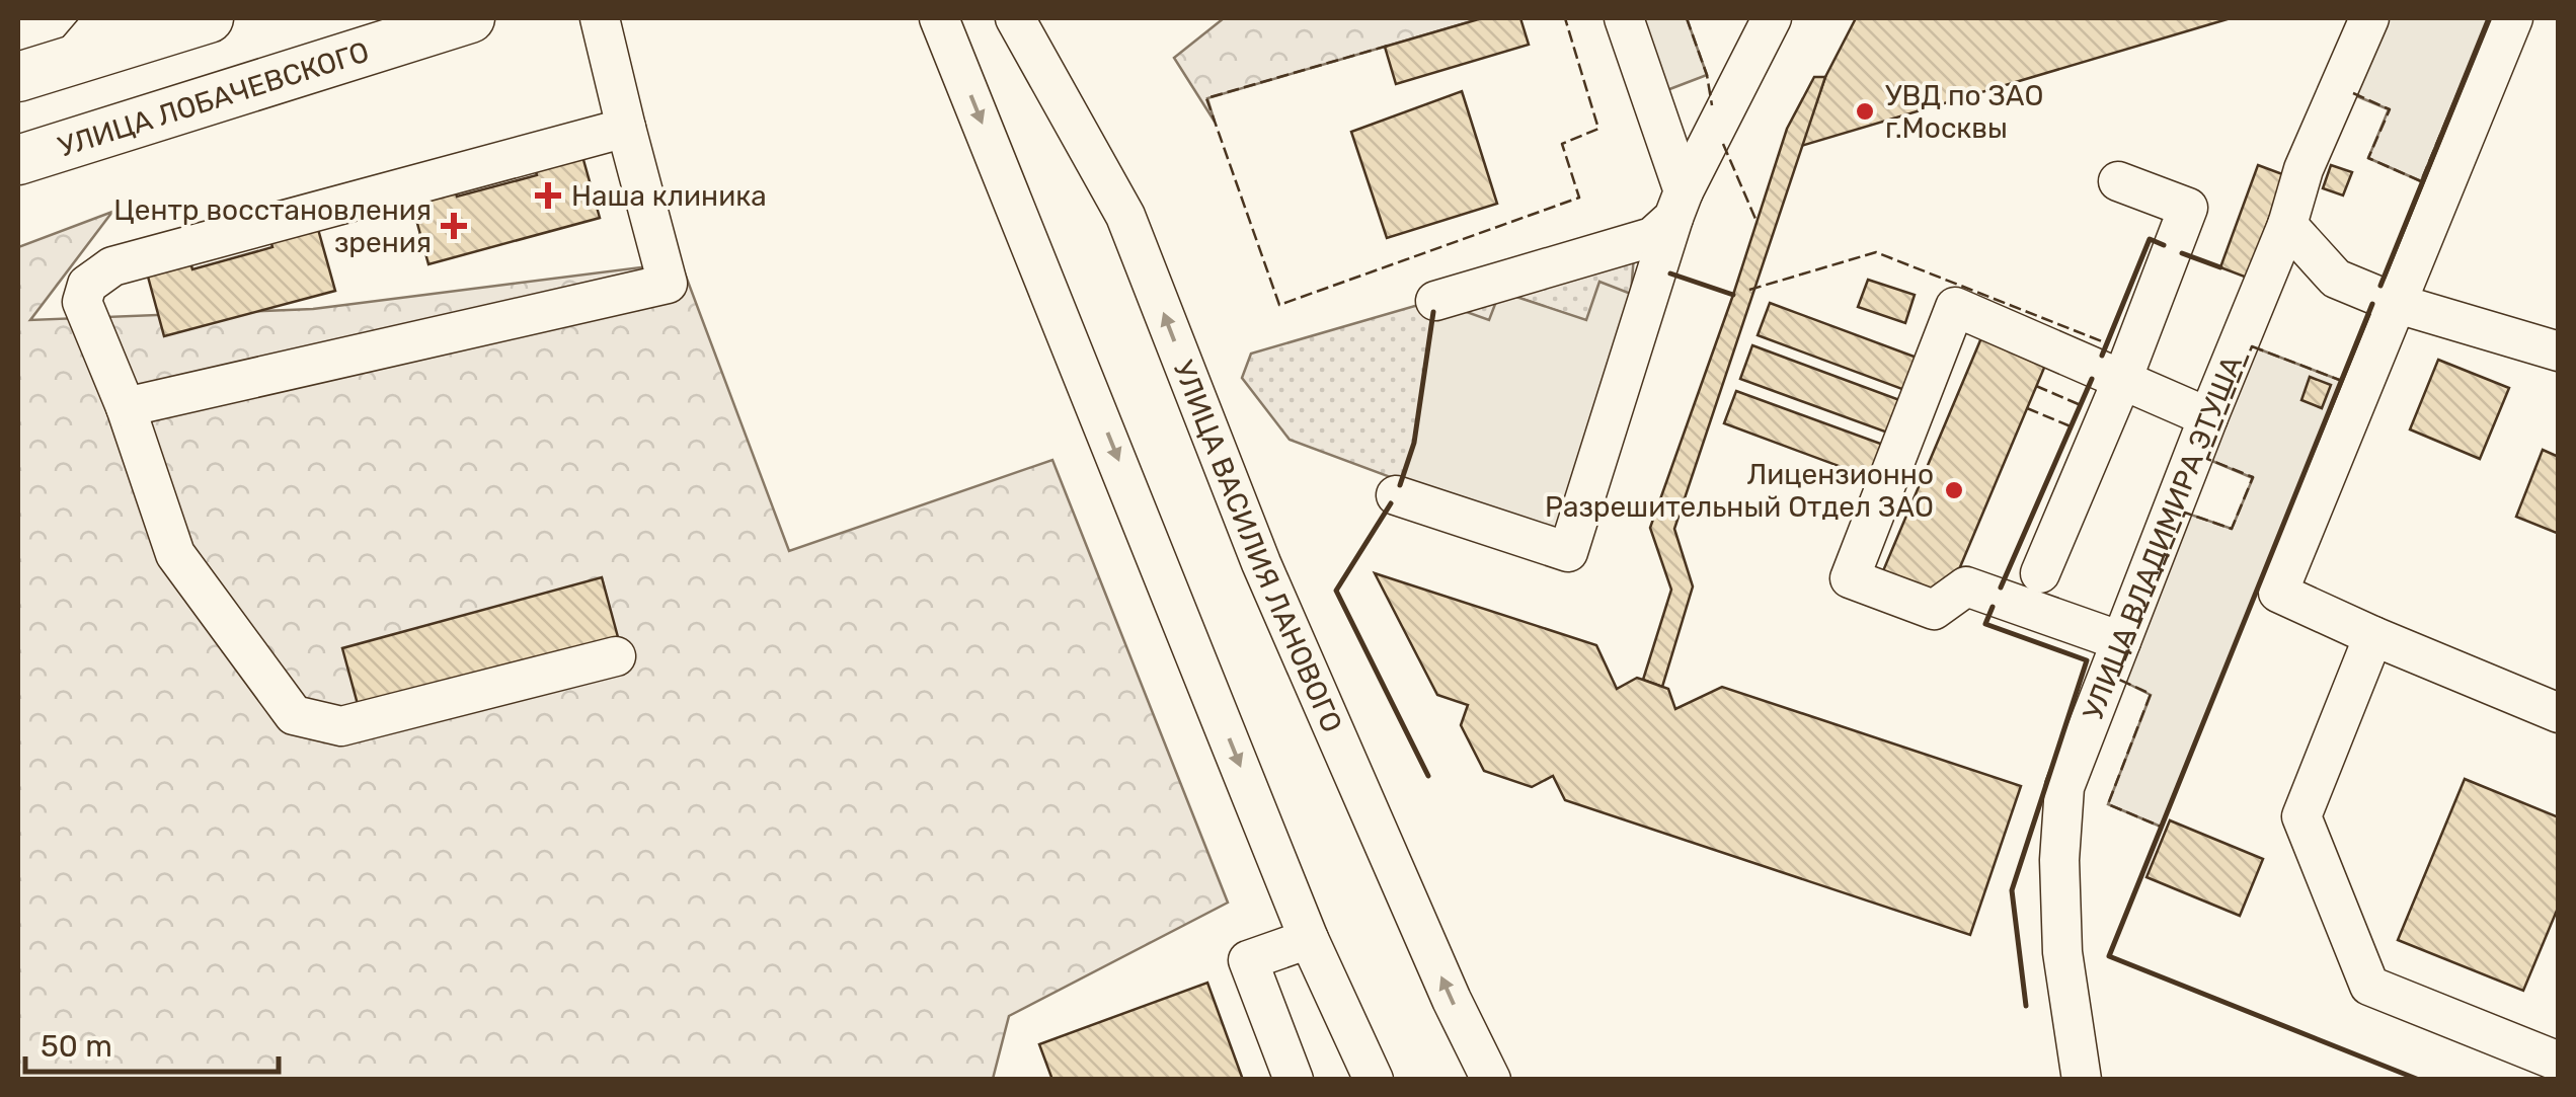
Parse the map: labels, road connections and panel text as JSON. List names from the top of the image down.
{
  "streets": {
    "main road": ["УЛИЦА ЛОБАЧЕВСКОГО"],
    "street": ["УЛИЦА ВЛАДИМИРА ЭТУША", "УЛИЦА ВАСИЛИЯ ЛАНОВОГО"]
  },
  "places": {
    "other": ["УВД по ЗАО г.Москвы", "Лицензионно Разрешительный Отдел ЗАО"],
    "health": ["Наша клиника", "Центр восстановления зрения"]
  },
  "scale_bar": "50 m"
}
